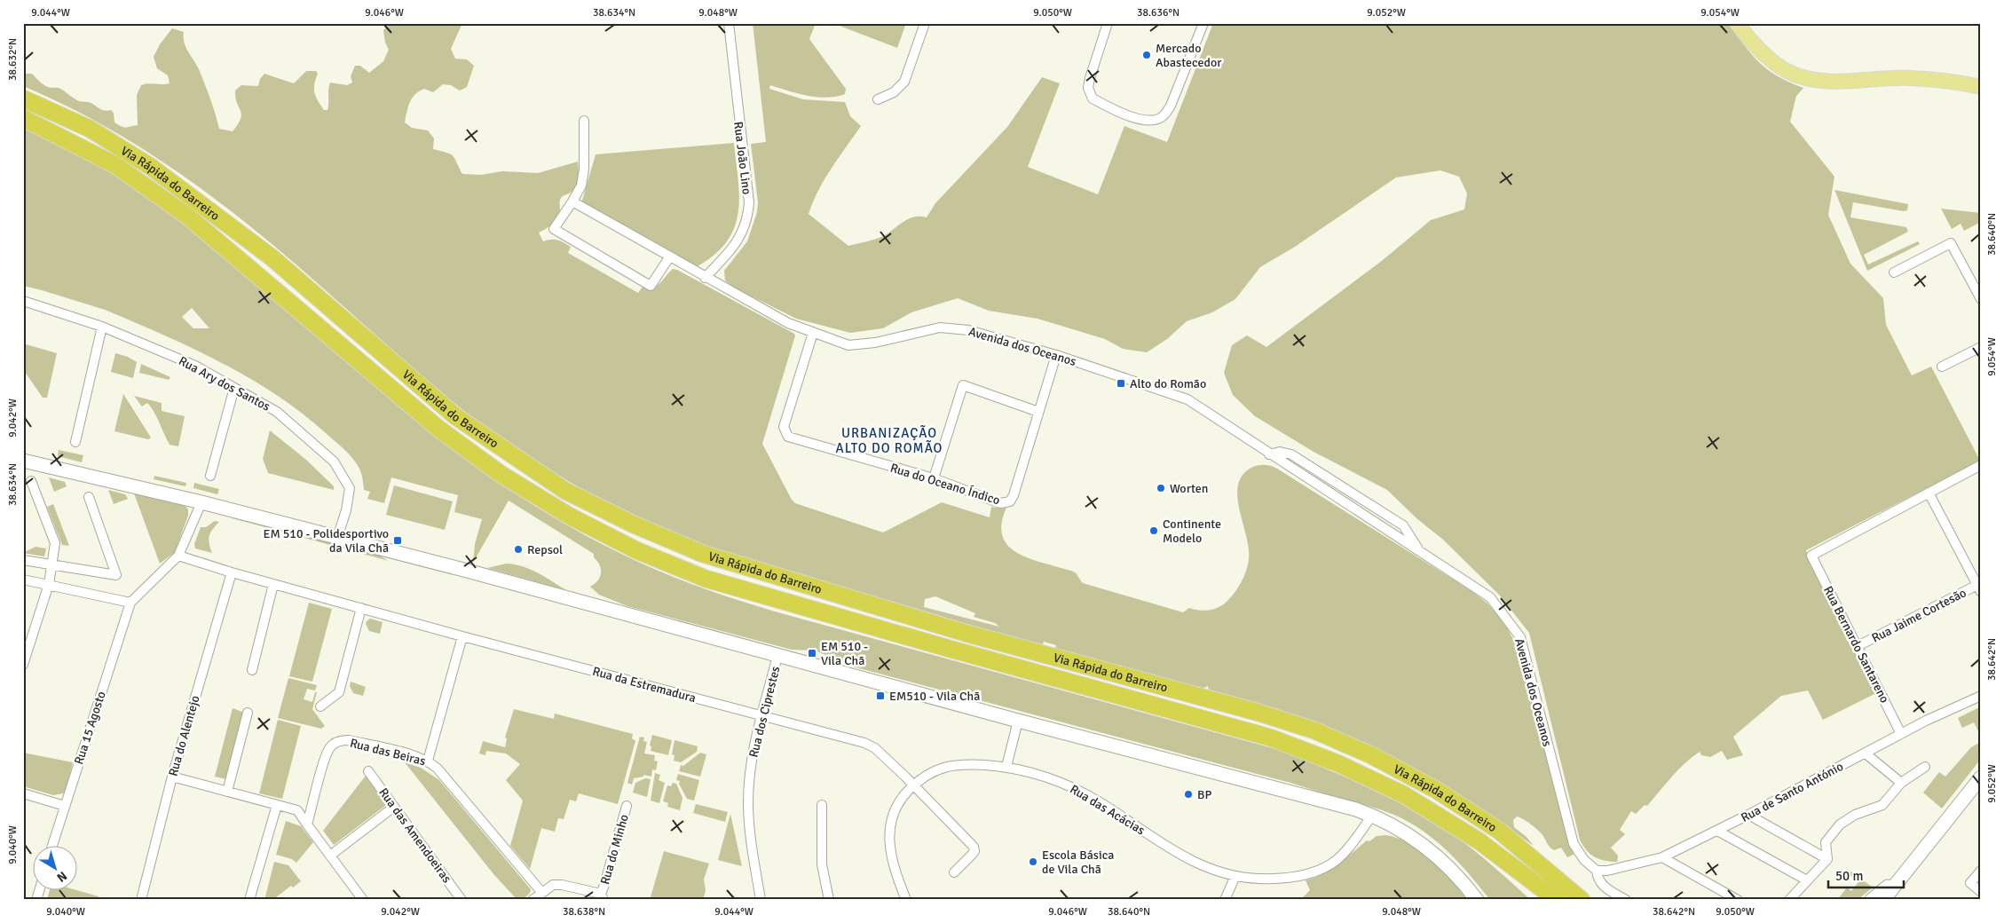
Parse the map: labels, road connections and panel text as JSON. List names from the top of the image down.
{
  "streets": {
    "highway": ["Via Rápida do Barreiro"],
    "street": [
      "Rua João Lino",
      "Avenida dos Oceanos",
      "Rua Ary dos Santos",
      "Rua do Oceano Índico",
      "Rua Jaime Cortesão",
      "Rua Bernardo Santareno",
      "Rua da Estremadura",
      "Rua dos Ciprestes",
      "Rua 15 Agosto",
      "Rua do Alentejo",
      "Rua das Beiras",
      "Rua de Santo António",
      "Rua das Acácias",
      "Rua das Amendoeiras",
      "Rua do Minho"
    ]
  },
  "crossings": [
    ["Rua João Lino", "Avenida dos Oceanos"],
    ["Avenida dos Oceanos", "Rua do Oceano Índico"],
    ["Avenida dos Oceanos", "Rua de Santo António"],
    ["Rua Jaime Cortesão", "Rua Bernardo Santareno"],
    ["Rua Bernardo Santareno", "Rua de Santo António"],
    ["Rua da Estremadura", "Rua dos Ciprestes"],
    ["Rua da Estremadura", "Rua do Alentejo"],
    ["Rua da Estremadura", "Rua das Acácias"]
  ],
  "districts": ["URBANIZAÇÃO ALTO DO ROMÃO"],
  "places": {
    "other": [
      "Mercado Abastecedor",
      "Worten",
      "Continente Modelo",
      "Repsol",
      "BP",
      "Escola Básica de Vila Chã"
    ],
    "transit": [
      "Alto do Romão",
      "EM 510 - Polidesportivo da Vila Chã",
      "EM 510 - Vila Chã",
      "EM510 - Vila Chã"
    ]
  },
  "scale_bar": "50 m",
  "north": "bottom right",
  "coordinates": [
    "9.044°W",
    "9.046°W",
    "38.634°N",
    "9.048°W",
    "9.050°W",
    "38.636°N",
    "9.052°W",
    "9.054°W",
    "38.632°N",
    "38.640°N",
    "9.042°W",
    "38.642°N",
    "9.040°W",
    "38.638°N"
  ]
}
